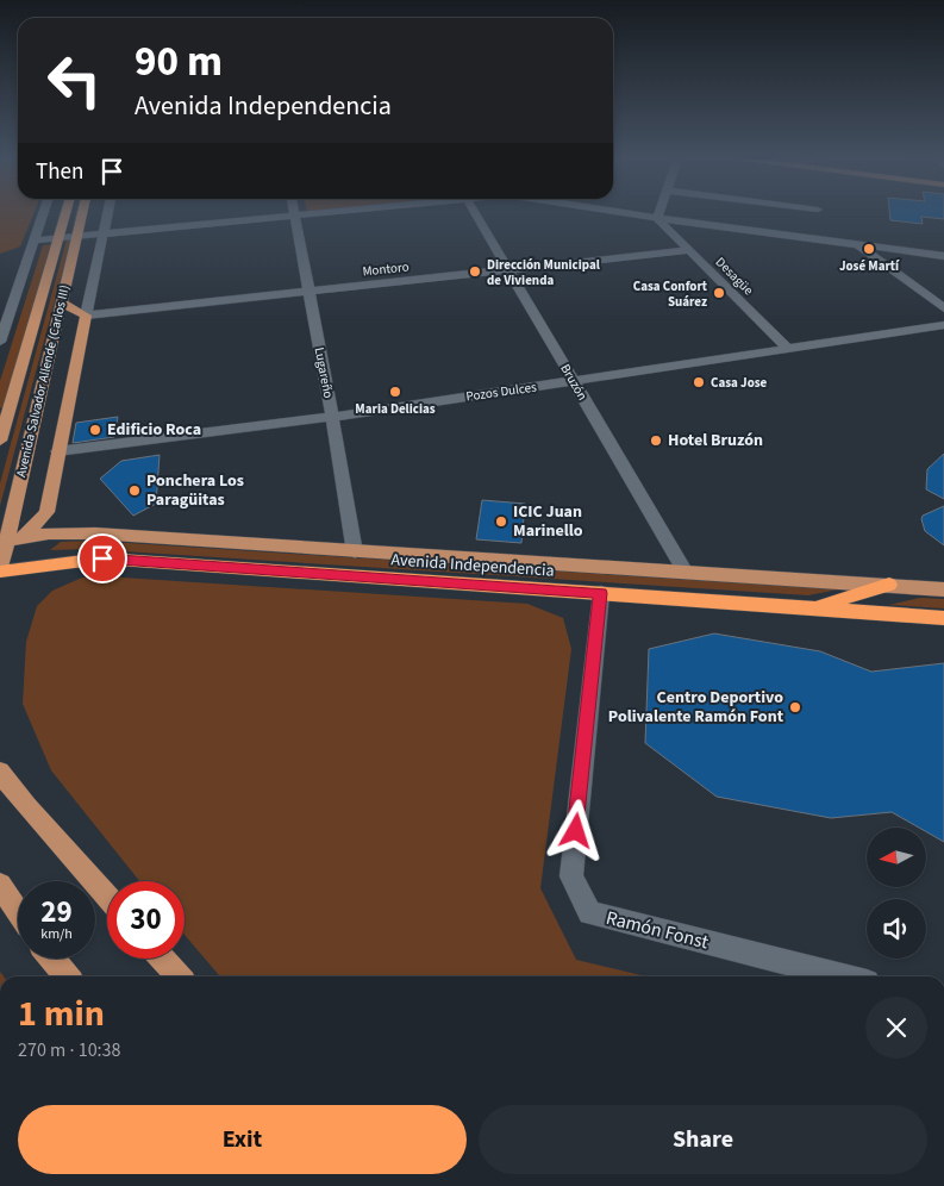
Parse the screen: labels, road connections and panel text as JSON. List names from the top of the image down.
{
  "streets": {
    "highway": ["Avenida Independencia"],
    "main road": ["Avenida Salvador Allende (Carlos III)"],
    "street": [
      "Montoro",
      "Desagüe",
      "Lugareño",
      "Bruzón",
      "Pozos Dulces",
      "Ramón Fonst"
    ]
  },
  "crossings": [
    ["Montoro", "Desagüe"],
    ["Montoro", "Lugareño"],
    ["Montoro", "Avenida Salvador Allende (Carlos III)"],
    ["Montoro", "Bruzón"],
    ["Desagüe", "Pozos Dulces"],
    ["Lugareño", "Pozos Dulces"],
    ["Lugareño", "Avenida Independencia"],
    ["Avenida Salvador Allende (Carlos III)", "Avenida Independencia"],
    ["Bruzón", "Pozos Dulces"],
    ["Bruzón", "Avenida Independencia"],
    ["Avenida Independencia", "Ramón Fonst"]
  ],
  "places": [
    "José Martí",
    "Dirección Municipal de Vivienda",
    "Casa Confort Suárez",
    "Casa Jose",
    "Maria Delicias",
    "Edificio Roca",
    "Hotel Bruzón",
    "Ponchera Los Paragüitas",
    "ICIC Juan Marinello",
    "Centro Deportivo Polivalente Ramón Font"
  ],
  "north": "left",
  "page": {
    "turn": ["90 m", "Avenida Independencia"],
    "then": "Then",
    "speed": "29 km/h",
    "limit": "30",
    "heading": ["1 min", "270 m · 10:38"],
    "buttons": ["Exit", "Share"]
  }
}
